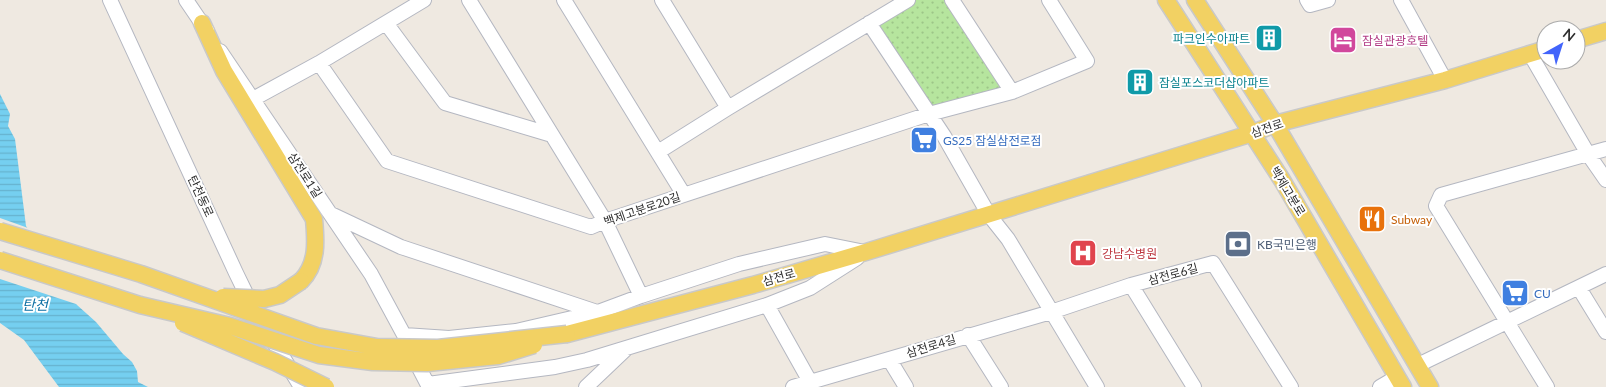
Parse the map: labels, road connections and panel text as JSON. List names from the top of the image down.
{
  "streets": {
    "main road": ["삼전로", "백제고분로"],
    "street": [
      "삼전로1길",
      "탄천동로",
      "백제고분로20길",
      "삼전로6길",
      "삼전로4길"
    ]
  },
  "crossings": [
    ["삼전로", "백제고분로"],
    ["삼전로6길", "삼전로4길"]
  ],
  "water": ["탄천"],
  "places": {
    "building": ["파크인수아파트", "잠실포스코더샵아파트"],
    "hotel": ["잠실관광호텔"],
    "supermarket": ["GS25 잠실삼전로점", "CU"],
    "restaurant": ["Subway"],
    "bank": ["KB국민은행"],
    "hospital": ["강남수병원"]
  },
  "north": "top right"
}
